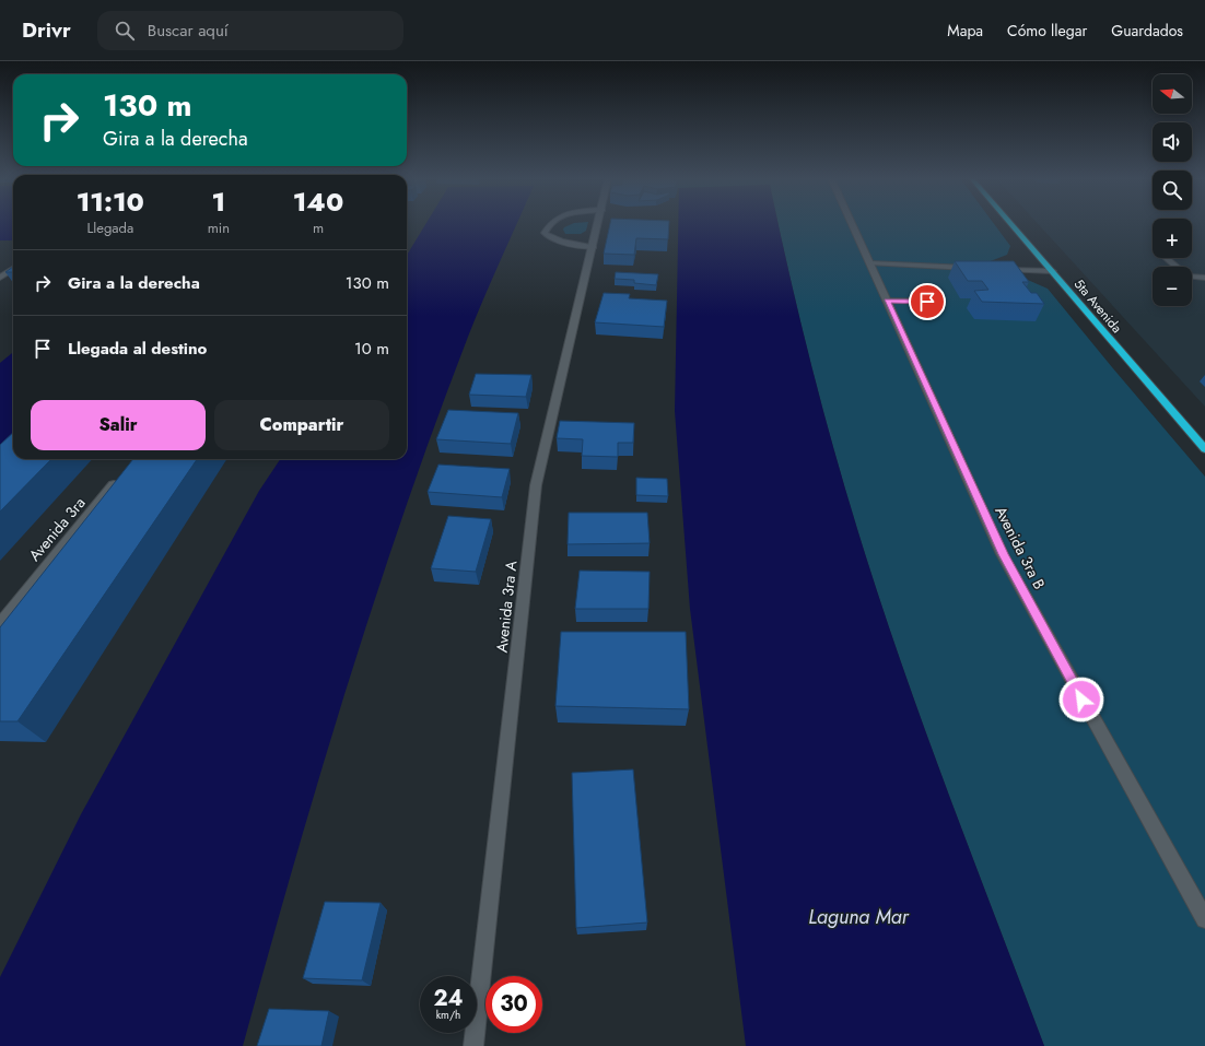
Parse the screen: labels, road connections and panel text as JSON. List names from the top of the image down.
{
  "streets": {
    "highway": ["5ta Avenida"],
    "street": ["Avenida 3ra", "Avenida 3ra B", "Avenida 3ra A"]
  },
  "water": ["Laguna Mar"],
  "north": "left",
  "page": {
    "header": "Drivr",
    "search": "Buscar aquí",
    "nav": ["Mapa", "Cómo llegar", "Guardados"],
    "map_buttons": ["+", "−"],
    "turn": ["130 m", "Gira a la derecha"],
    "eta": [
      "11:10",
      "Llegada",
      "1",
      "min",
      "140",
      "m"
    ],
    "list": [
      {
        "name": "Gira a la derecha",
        "value": "130 m"
      },
      {
        "name": "Llegada al destino",
        "value": "10 m"
      }
    ],
    "buttons": ["Salir", "Compartir"],
    "speed": "24 km/h",
    "limit": "30"
  }
}
